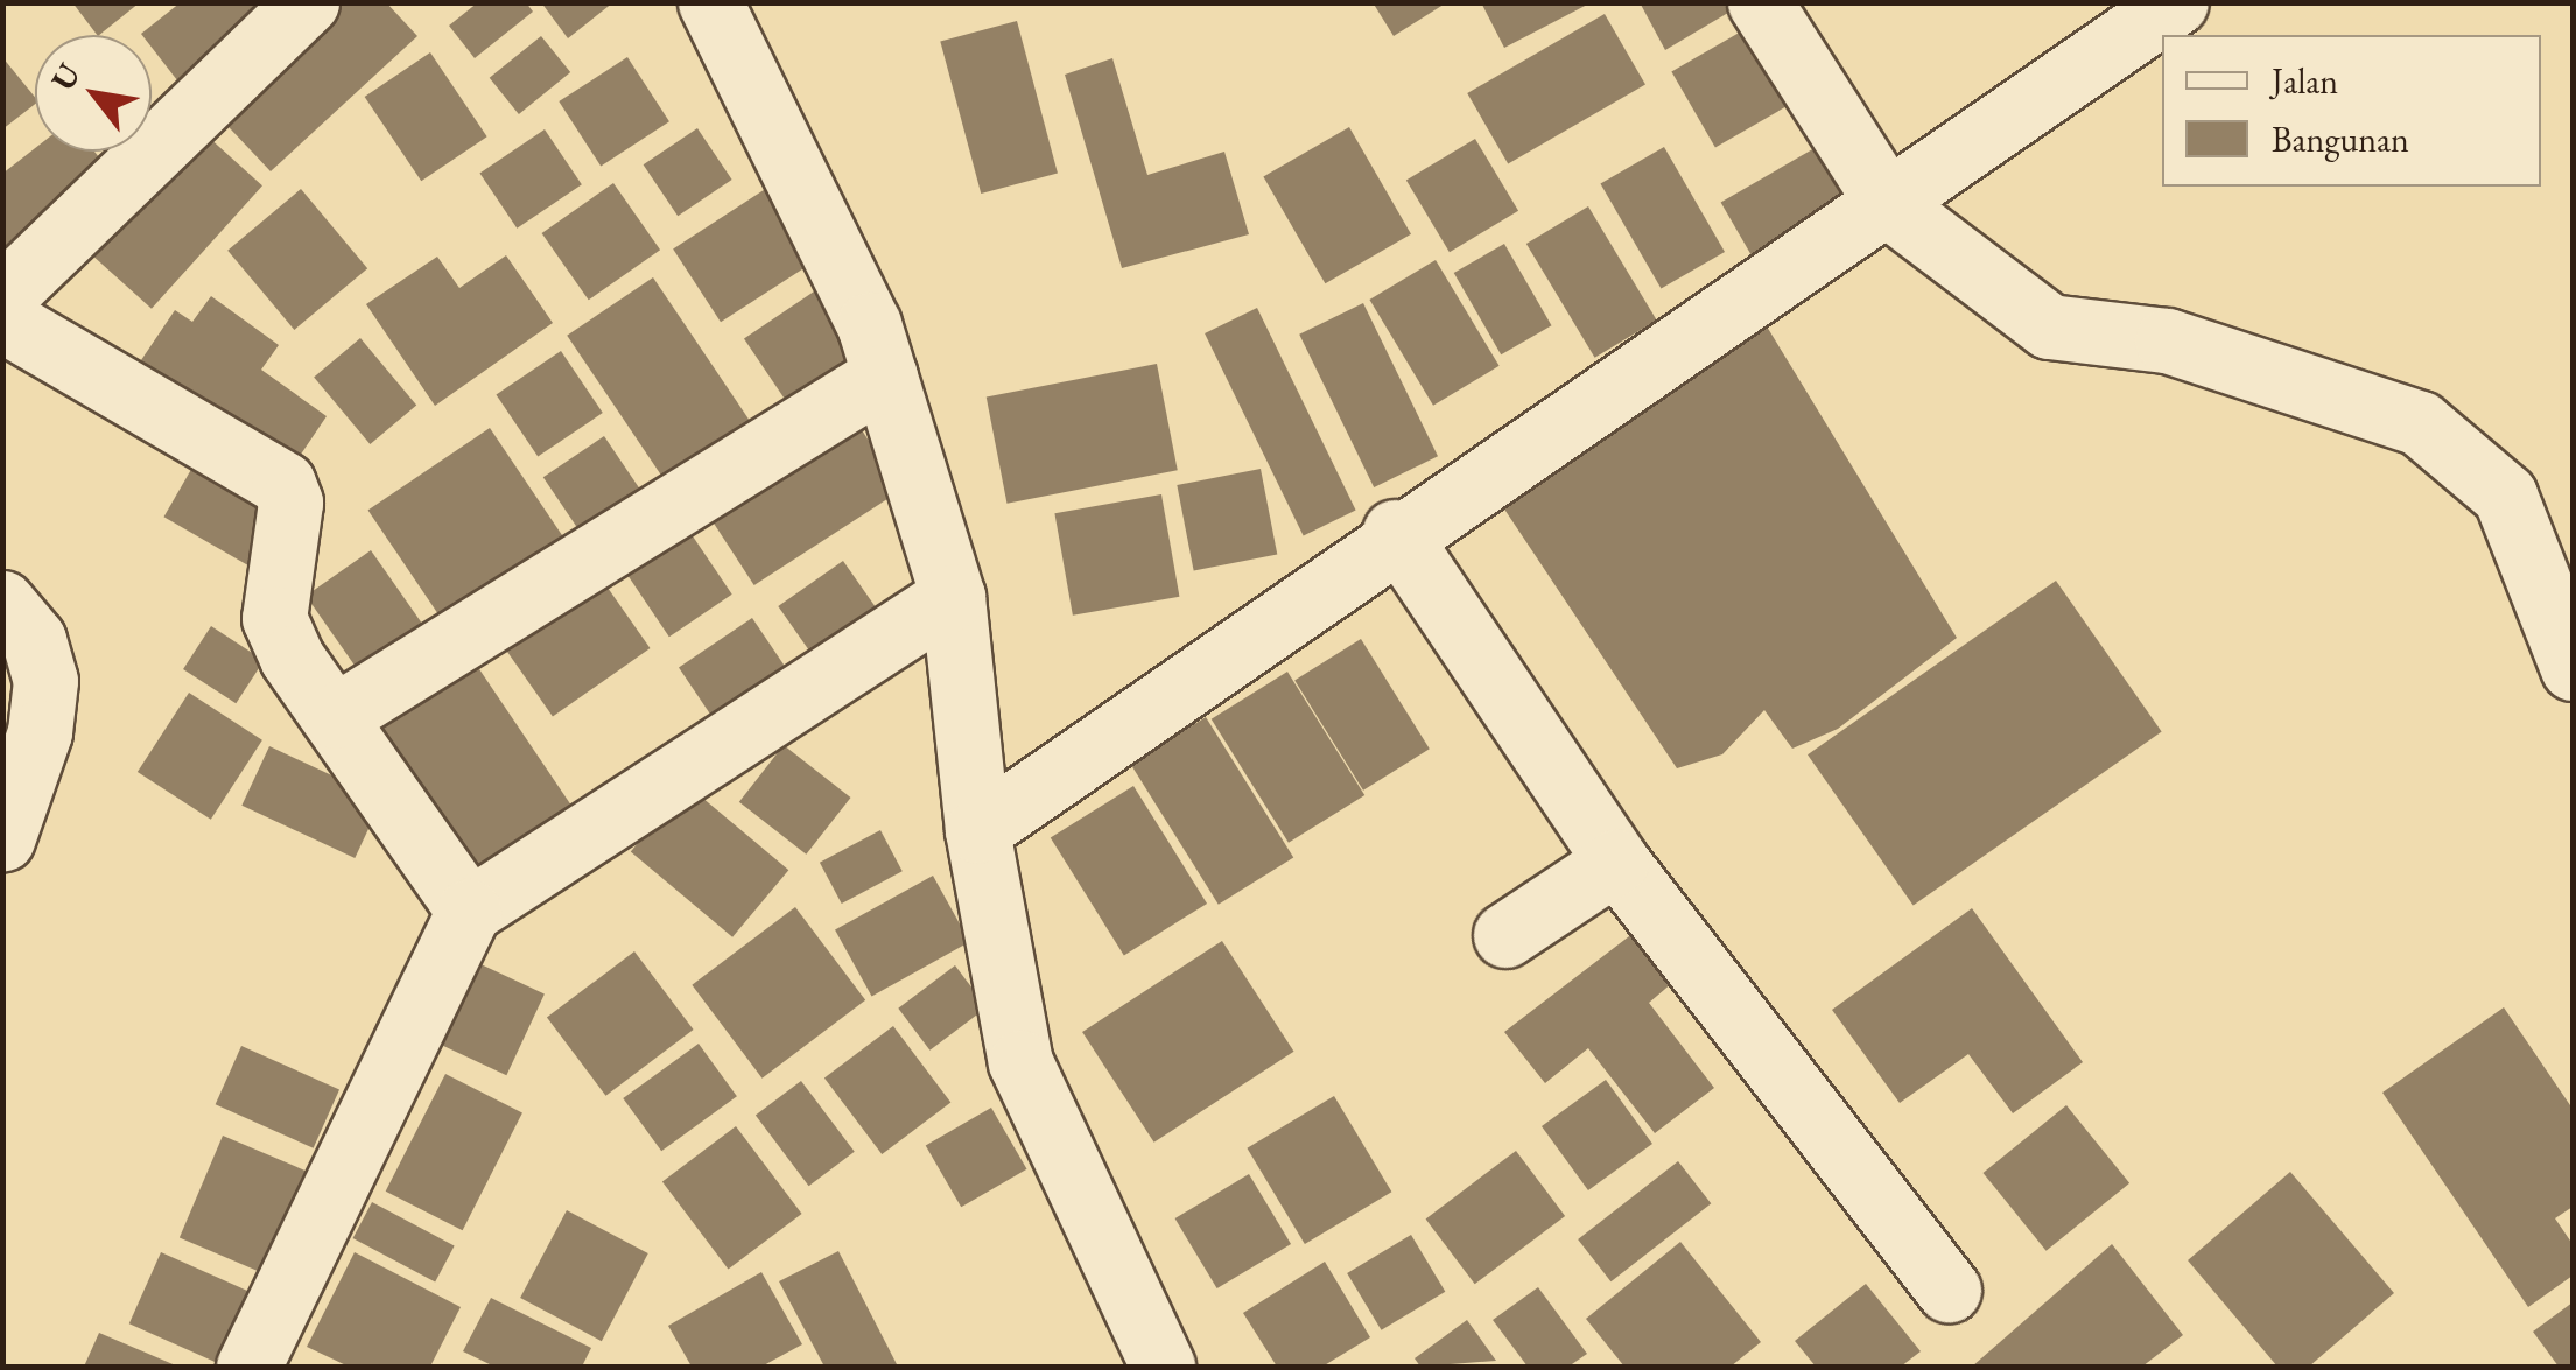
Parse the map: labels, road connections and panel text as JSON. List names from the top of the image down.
{
  "legend": ["Jalan", "Bangunan"],
  "north": "top left"
}
